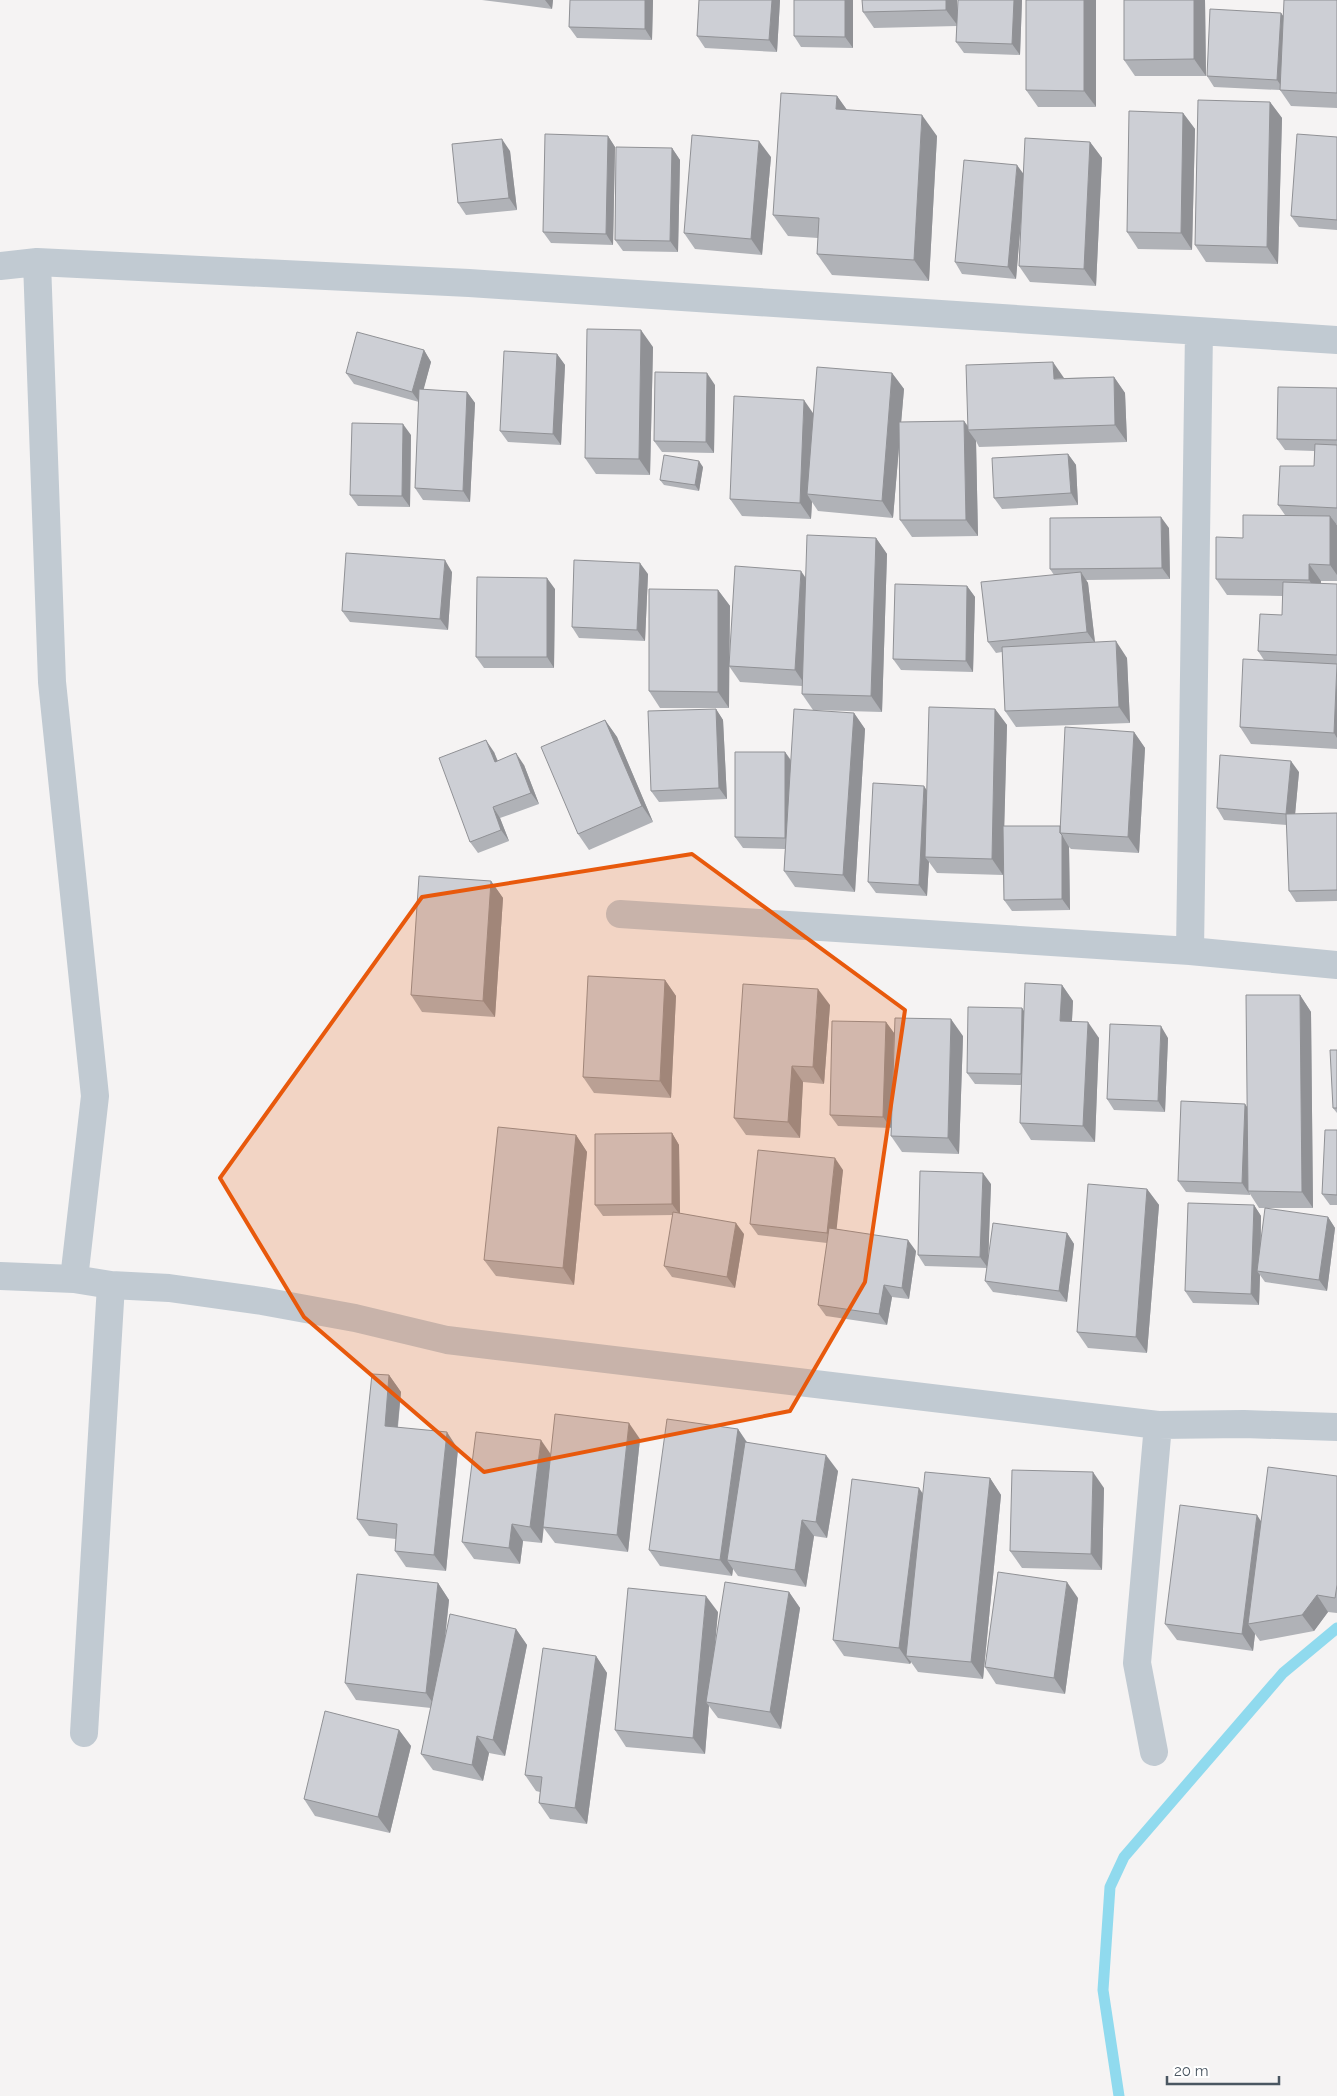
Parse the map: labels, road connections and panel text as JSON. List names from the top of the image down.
{
  "scale_bar": "20 m"
}
